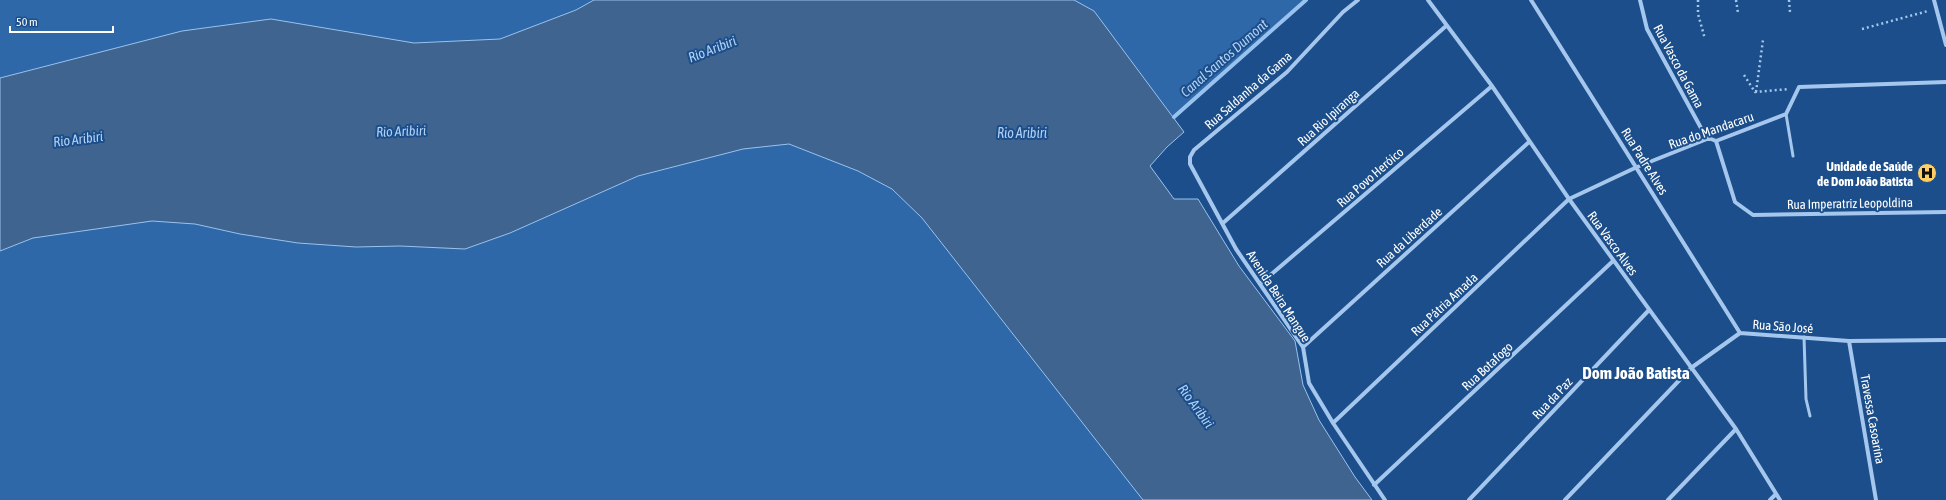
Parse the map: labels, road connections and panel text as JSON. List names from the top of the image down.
{
  "streets": {
    "street": [
      "Rua Vasco da Gama",
      "Rua Saldanha da Gama",
      "Rua Rio Ipiranga",
      "Rua do Mandacaru",
      "Rua Padre Alves",
      "Rua Povo Heróico",
      "Rua Imperatriz Leopoldina",
      "Rua da Liberdade",
      "Rua Vasco Alves",
      "Avenida Beira Mangue",
      "Rua Pátria Amada",
      "Rua São José",
      "Rua Botafogo",
      "Rua da Paz",
      "Travessa Casoarina"
    ]
  },
  "crossings": [
    ["Rua Vasco da Gama", "Rua do Mandacaru"],
    ["Rua Saldanha da Gama", "Avenida Beira Mangue"],
    ["Rua Rio Ipiranga", "Rua Vasco Alves"],
    ["Rua Rio Ipiranga", "Avenida Beira Mangue"],
    ["Rua do Mandacaru", "Rua Padre Alves"],
    ["Rua do Mandacaru", "Rua Imperatriz Leopoldina"],
    ["Rua do Mandacaru", "Rua Vasco Alves"],
    ["Rua do Mandacaru", "Rua Pátria Amada"],
    ["Rua Padre Alves", "Rua São José"],
    ["Rua Povo Heróico", "Rua Vasco Alves"],
    ["Rua Povo Heróico", "Avenida Beira Mangue"],
    ["Rua da Liberdade", "Rua Vasco Alves"],
    ["Rua da Liberdade", "Avenida Beira Mangue"],
    ["Rua Vasco Alves", "Rua Pátria Amada"],
    ["Rua Vasco Alves", "Rua São José"],
    ["Rua Vasco Alves", "Rua Botafogo"],
    ["Rua Vasco Alves", "Rua da Paz"],
    ["Avenida Beira Mangue", "Rua Pátria Amada"],
    ["Avenida Beira Mangue", "Rua Botafogo"],
    ["Rua São José", "Travessa Casoarina"]
  ],
  "districts": ["Dom João Batista"],
  "water": ["Rio Aribiri", "Canal Santos Dumont"],
  "places": {
    "hospital": ["Unidade de Saúde de Dom João Batista"]
  },
  "scale_bar": "50 m"
}
